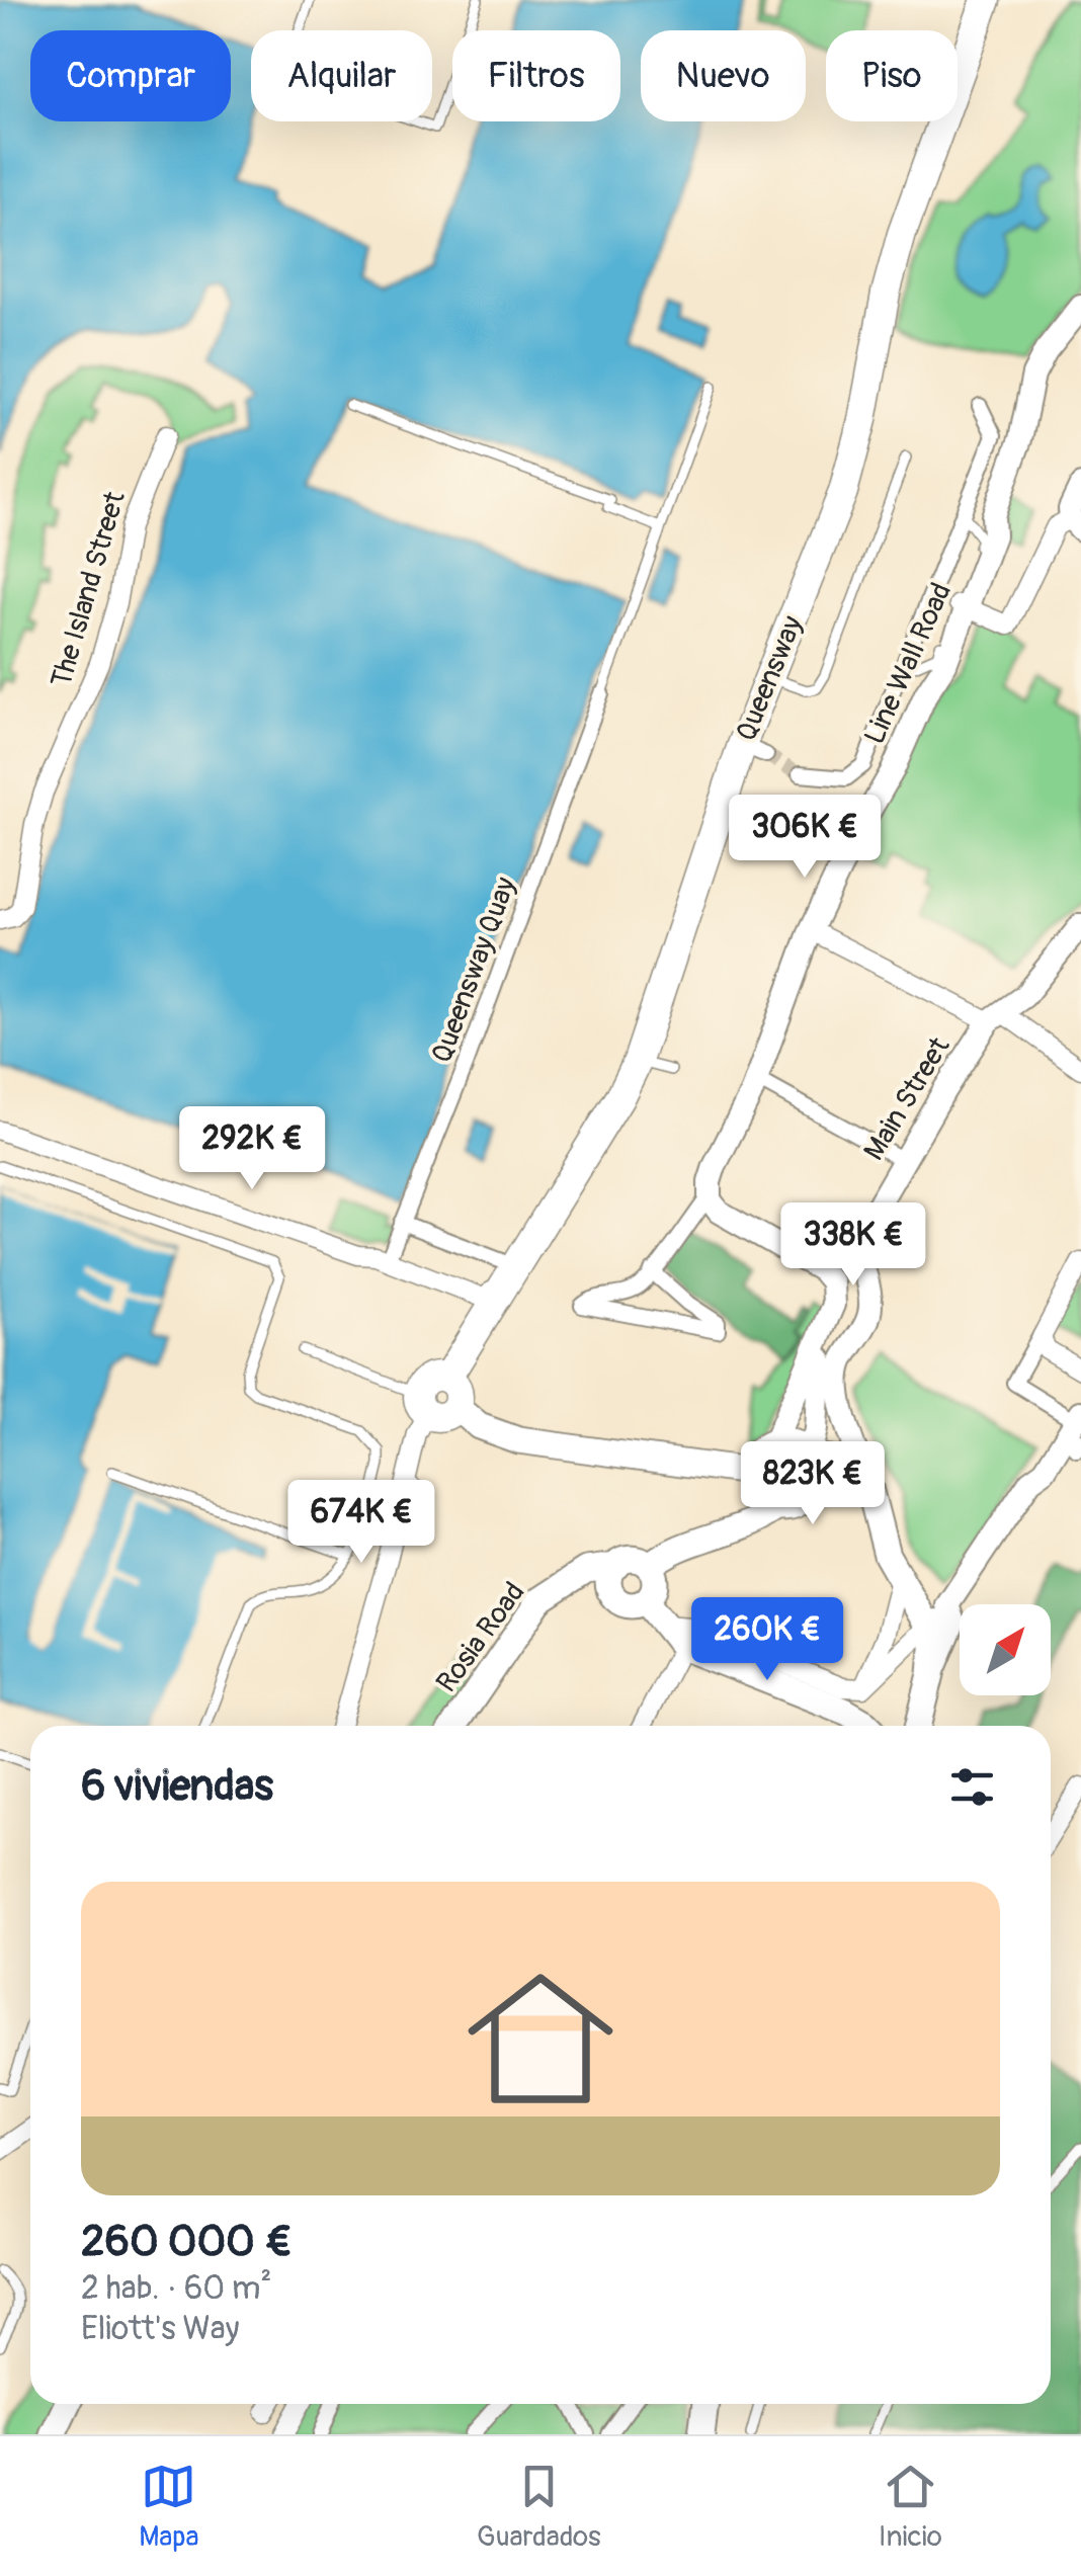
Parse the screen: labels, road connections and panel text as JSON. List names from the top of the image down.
{
  "streets": {
    "main road": ["Queensway", "Rosia Road"],
    "street": [
      "The Island Street",
      "Line Wall Road",
      "Queensway Quay",
      "Main Street"
    ]
  },
  "crossings": [
    ["Main Street", "Rosia Road"]
  ],
  "north": "top right",
  "page": {
    "chip": [
      "Comprar",
      "Alquilar",
      "Filtros",
      "Nuevo",
      "Piso"
    ],
    "price": [
      "306K €",
      "292K €",
      "338K €",
      "823K €",
      "674K €",
      "260K €"
    ],
    "heading": "6 viviendas",
    "list": [
      {
        "name": "260 000 €",
        "note": "2 hab. · 60 m² · Eliott's Way"
      }
    ],
    "tabs": ["Mapa", "Guardados", "Inicio"]
  }
}
